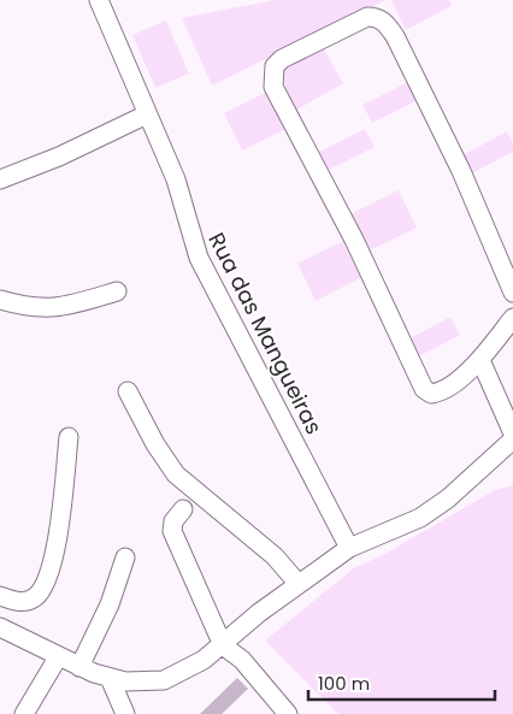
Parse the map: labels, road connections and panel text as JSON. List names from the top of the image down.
{
  "streets": {
    "street": ["Rua das Mangueiras"]
  },
  "scale_bar": "100 m"
}
